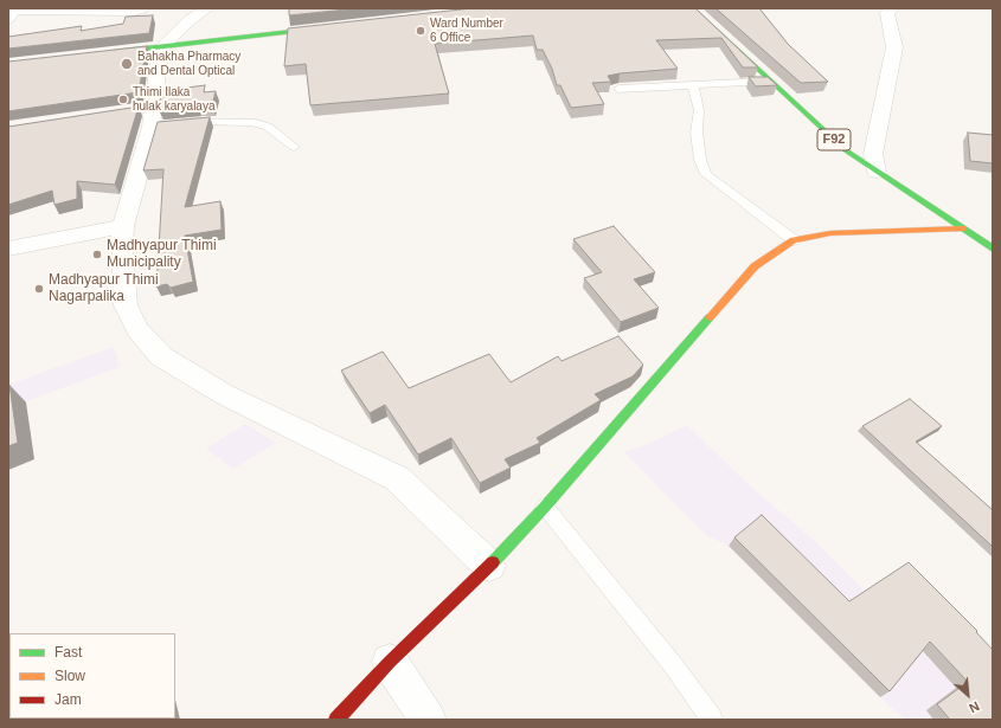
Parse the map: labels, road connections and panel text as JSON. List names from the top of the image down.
{
  "streets": {
    "main road": ["F92"]
  },
  "places": [
    "Ward Number 6 Office",
    "Bahakha Pharmacy and Dental Optical",
    "Thimi Ilaka hulak karyalaya",
    "Madhyapur Thimi Municipality",
    "Madhyapur Thimi Nagarpalika"
  ],
  "legend": ["Fast", "Slow", "Jam"],
  "north": "bottom right"
}
